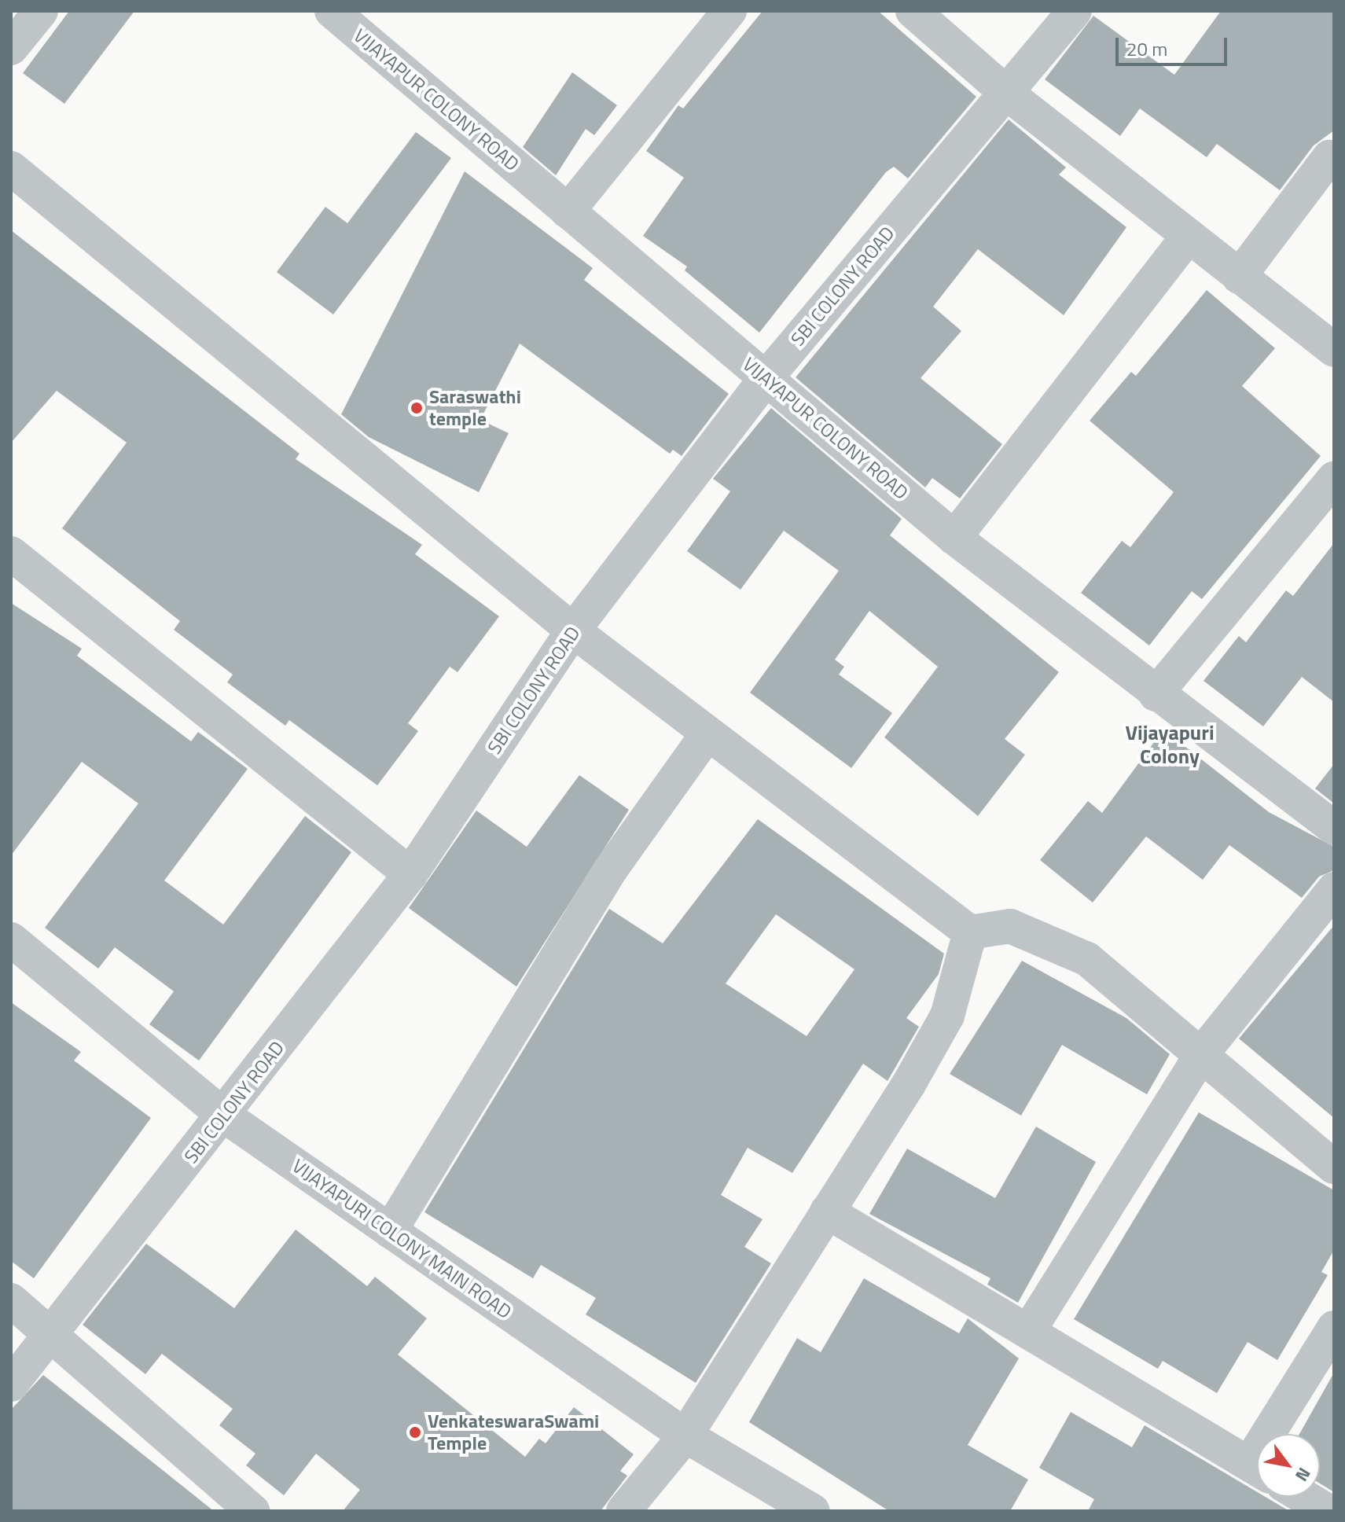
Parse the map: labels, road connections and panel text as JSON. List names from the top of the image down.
{
  "streets": {
    "street": ["VIJAYAPUR COLONY ROAD", "SBI COLONY ROAD", "VIJAYAPURI COLONY MAIN ROAD"]
  },
  "crossings": [
    ["VIJAYAPUR COLONY ROAD", "SBI COLONY ROAD"],
    ["SBI COLONY ROAD", "VIJAYAPURI COLONY MAIN ROAD"]
  ],
  "districts": ["Vijayapuri Colony"],
  "places": ["Saraswathi temple", "VenkateswaraSwami Temple"],
  "scale_bar": "20 m",
  "north": "bottom right"
}
